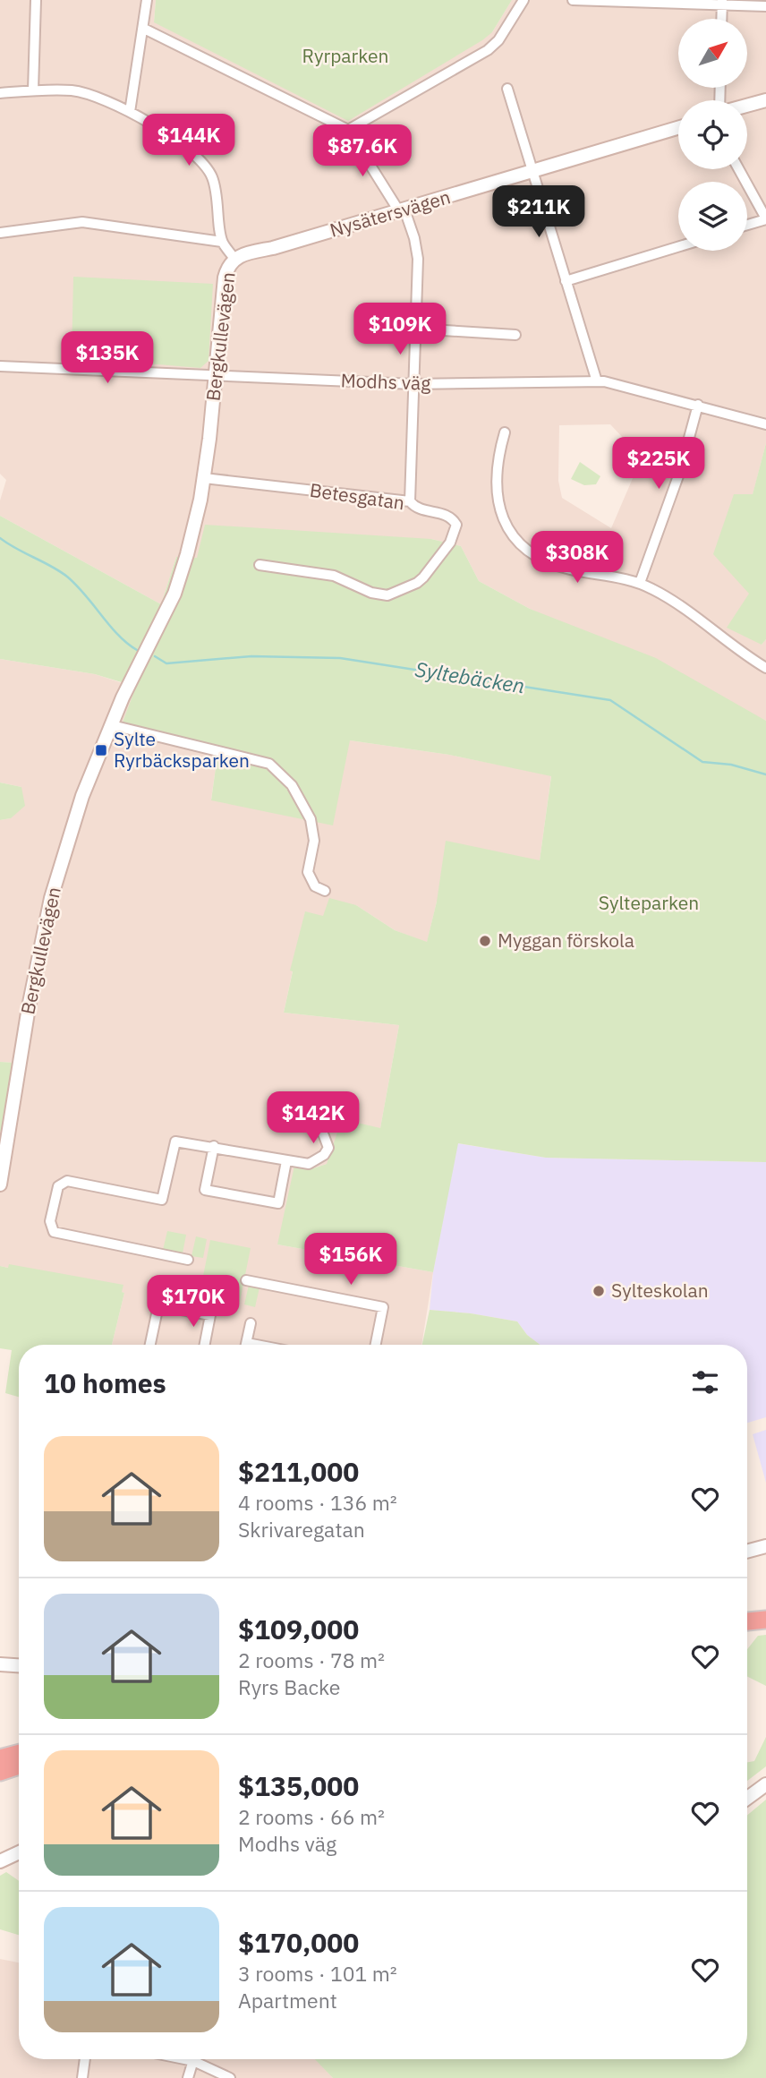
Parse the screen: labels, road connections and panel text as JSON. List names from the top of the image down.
{
  "streets": {
    "street": [
      "Nysätersvägen",
      "Bergkullevägen",
      "Modhs väg",
      "Betesgatan"
    ]
  },
  "crossings": [
    ["Nysätersvägen", "Bergkullevägen"],
    ["Bergkullevägen", "Modhs väg"],
    ["Bergkullevägen", "Betesgatan"]
  ],
  "water": ["Syltebäcken"],
  "parks": ["Ryrparken", "Sylteparken"],
  "places": {
    "transit": ["Sylte Ryrbäcksparken"],
    "other": ["Myggan förskola", "Sylteskolan"]
  },
  "north": "top right",
  "page": {
    "price": [
      "$144K",
      "$87.6K",
      "$211K",
      "$109K",
      "$135K",
      "$225K",
      "$308K",
      "$142K",
      "$156K",
      "$170K"
    ],
    "heading": "10 homes",
    "list": [
      {
        "name": "$211,000",
        "note": "4 rooms · 136 m² · Skrivaregatan"
      },
      {
        "name": "$109,000",
        "note": "2 rooms · 78 m² · Ryrs Backe"
      },
      {
        "name": "$135,000",
        "note": "2 rooms · 66 m² · Modhs väg"
      },
      {
        "name": "$170,000",
        "note": "3 rooms · 101 m² · Apartment"
      }
    ]
  }
}
